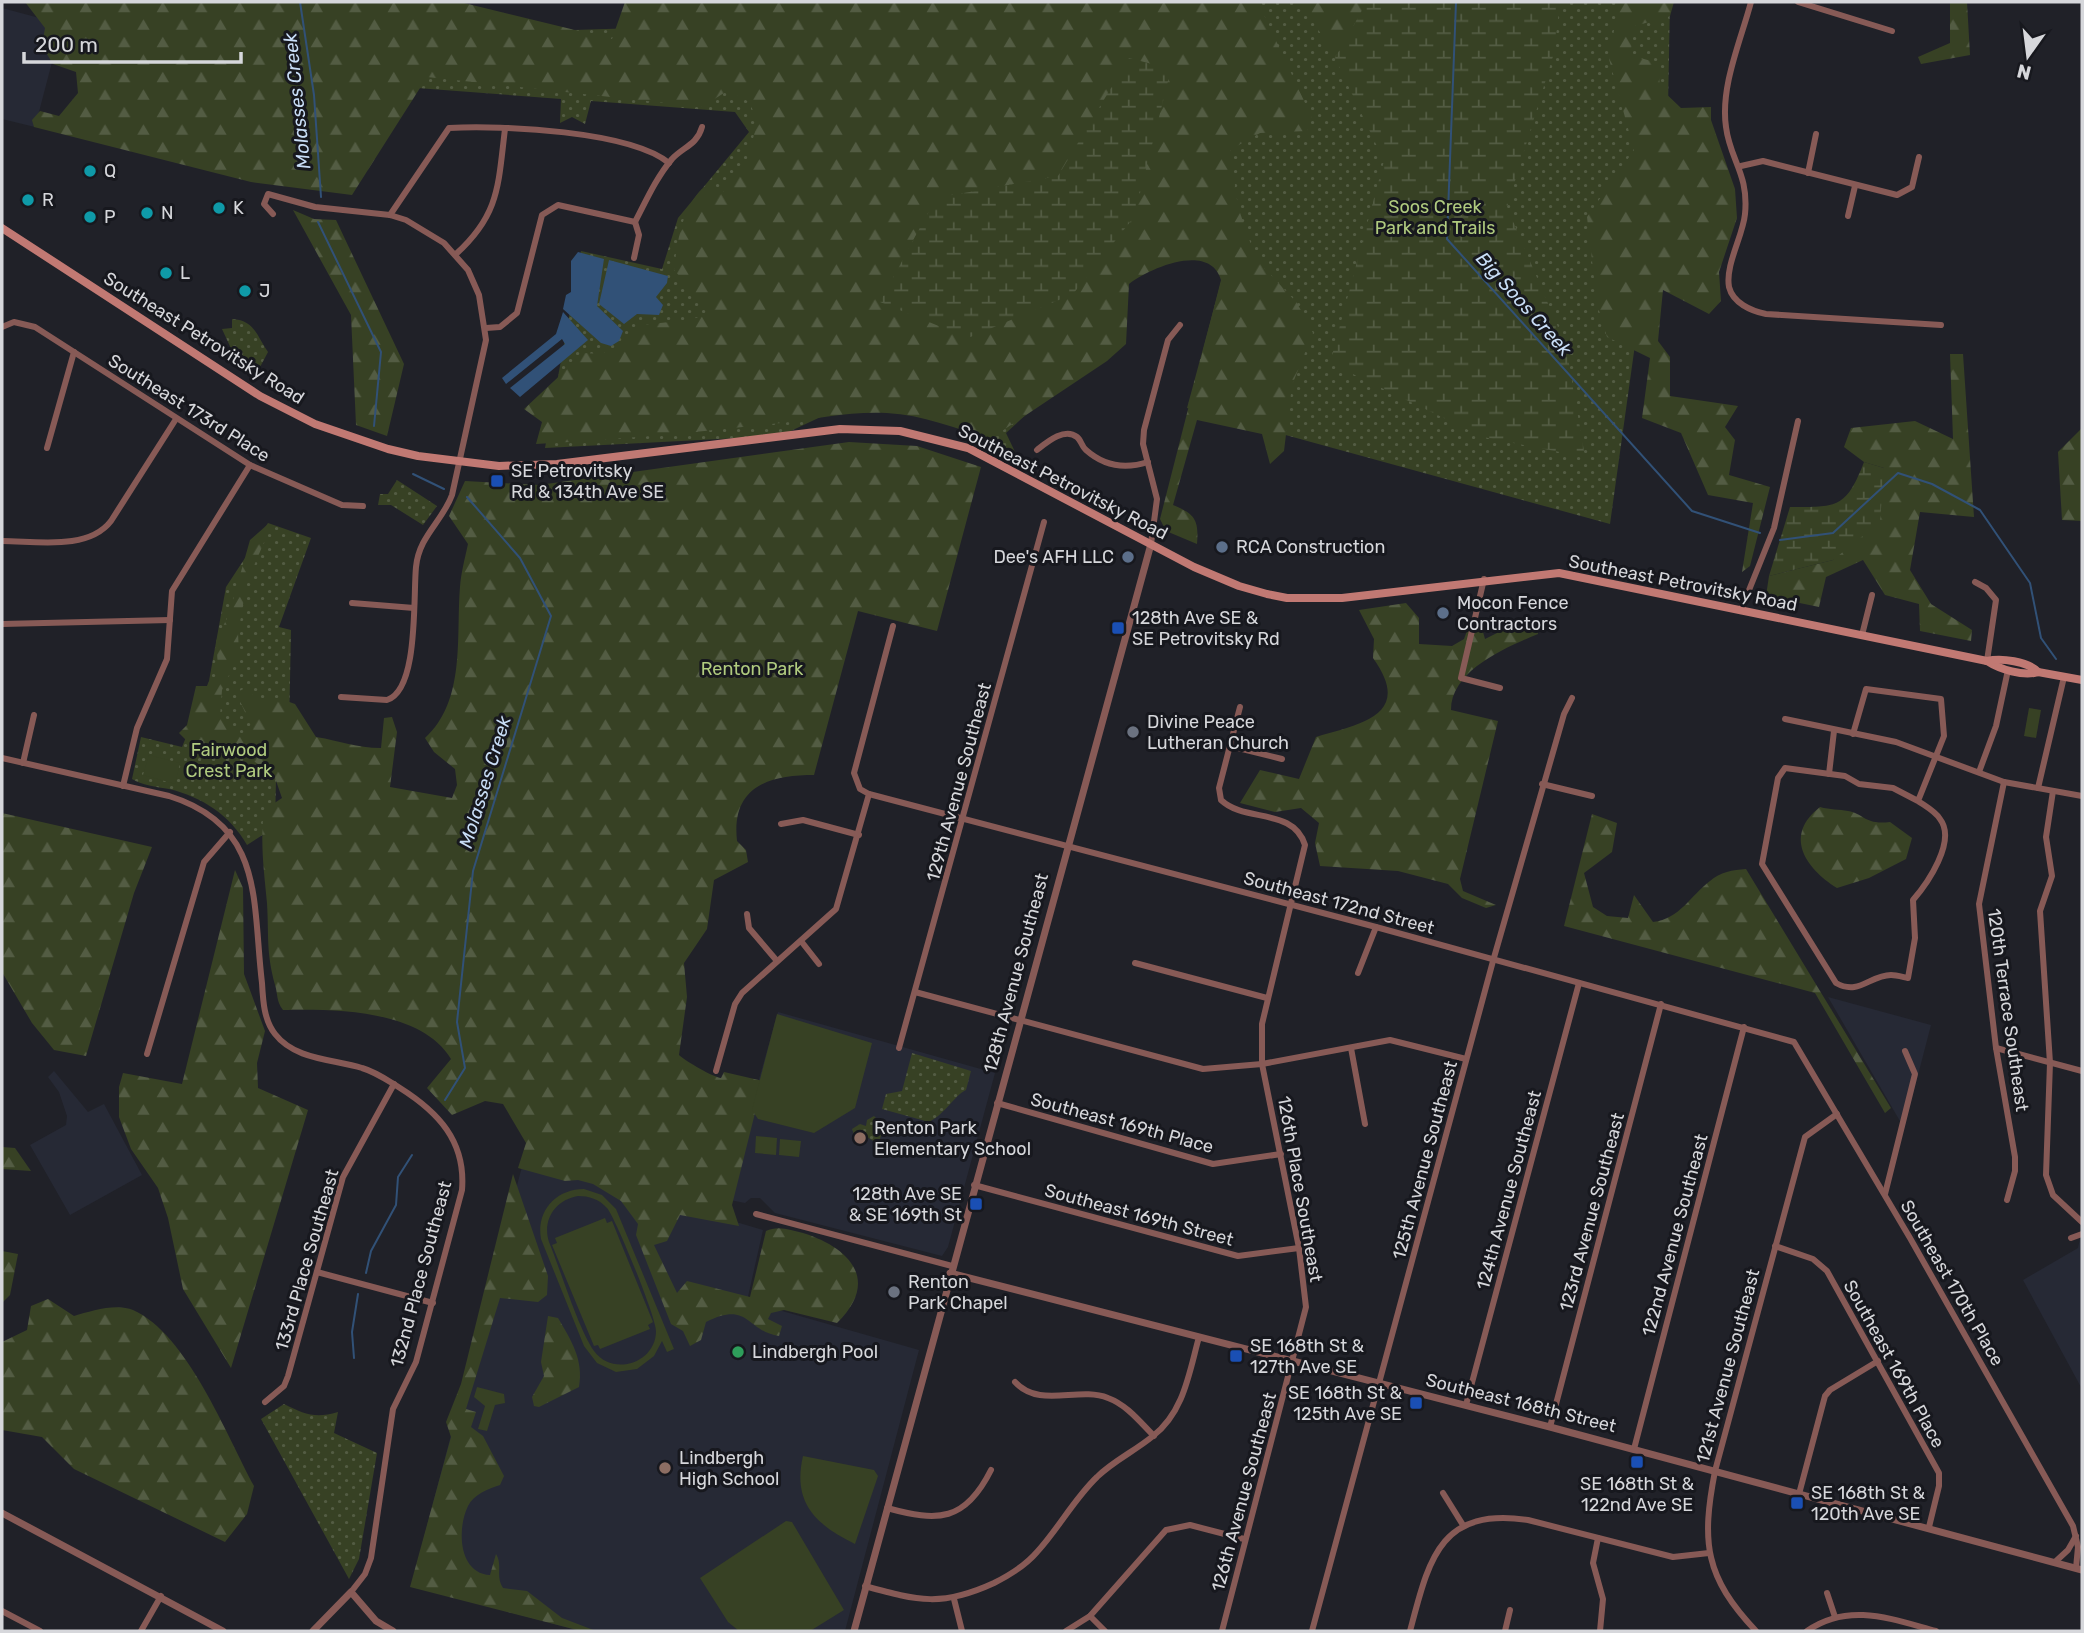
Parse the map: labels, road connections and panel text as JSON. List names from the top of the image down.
{
  "streets": {
    "main road": ["Southeast Petrovitsky Road"],
    "street": [
      "Southeast 173rd Place",
      "129th Avenue Southeast",
      "Southeast 172nd Street",
      "128th Avenue Southeast",
      "120th Terrace Southeast",
      "Southeast 169th Place",
      "125th Avenue Southeast",
      "126th Place Southeast",
      "124th Avenue Southeast",
      "123rd Avenue Southeast",
      "Southeast 169th Street",
      "122nd Avenue Southeast",
      "133rd Place Southeast",
      "132nd Place Southeast",
      "Southeast 170th Place",
      "121st Avenue Southeast",
      "Southeast 168th Street",
      "126th Avenue Southeast"
    ]
  },
  "crossings": [
    ["Southeast Petrovitsky Road", "128th Avenue Southeast"],
    ["129th Avenue Southeast", "Southeast 172nd Street"],
    ["Southeast 172nd Street", "128th Avenue Southeast"],
    ["Southeast 172nd Street", "125th Avenue Southeast"],
    ["Southeast 172nd Street", "126th Place Southeast"],
    ["Southeast 172nd Street", "124th Avenue Southeast"],
    ["Southeast 172nd Street", "123rd Avenue Southeast"],
    ["Southeast 172nd Street", "122nd Avenue Southeast"],
    ["Southeast 172nd Street", "Southeast 170th Place"],
    ["128th Avenue Southeast", "Southeast 169th Place"],
    ["128th Avenue Southeast", "Southeast 169th Street"],
    ["128th Avenue Southeast", "Southeast 168th Street"],
    ["Southeast 169th Place", "126th Place Southeast"],
    ["Southeast 169th Place", "121st Avenue Southeast"],
    ["Southeast 169th Place", "Southeast 168th Street"],
    ["125th Avenue Southeast", "Southeast 168th Street"],
    ["126th Place Southeast", "Southeast 169th Street"],
    ["126th Place Southeast", "Southeast 168th Street"],
    ["126th Place Southeast", "126th Avenue Southeast"],
    ["124th Avenue Southeast", "Southeast 168th Street"],
    ["123rd Avenue Southeast", "Southeast 168th Street"],
    ["122nd Avenue Southeast", "Southeast 168th Street"],
    ["133rd Place Southeast", "132nd Place Southeast"],
    ["Southeast 170th Place", "121st Avenue Southeast"],
    ["Southeast 170th Place", "Southeast 168th Street"],
    ["121st Avenue Southeast", "Southeast 168th Street"],
    ["Southeast 168th Street", "126th Avenue Southeast"]
  ],
  "water": ["Molasses Creek", "Big Soos Creek"],
  "parks": ["Soos Creek Park and Trails", "Renton Park", "Fairwood Crest Park"],
  "places": {
    "other": [
      "Q",
      "R",
      "K",
      "N",
      "P",
      "L",
      "J",
      "RCA Construction",
      "Dee's AFH LLC",
      "Mocon Fence Contractors",
      "Divine Peace Lutheran Church",
      "Renton Park Elementary School",
      "Renton Park Chapel",
      "Lindbergh Pool",
      "Lindbergh High School"
    ],
    "transit": [
      "SE Petrovitsky Rd & 134th Ave SE",
      "128th Ave SE & SE Petrovitsky Rd",
      "128th Ave SE & SE 169th St",
      "SE 168th St & 127th Ave SE",
      "SE 168th St & 125th Ave SE",
      "SE 168th St & 122nd Ave SE",
      "SE 168th St & 120th Ave SE"
    ]
  },
  "scale_bar": "200 m",
  "north": "bottom"
}
